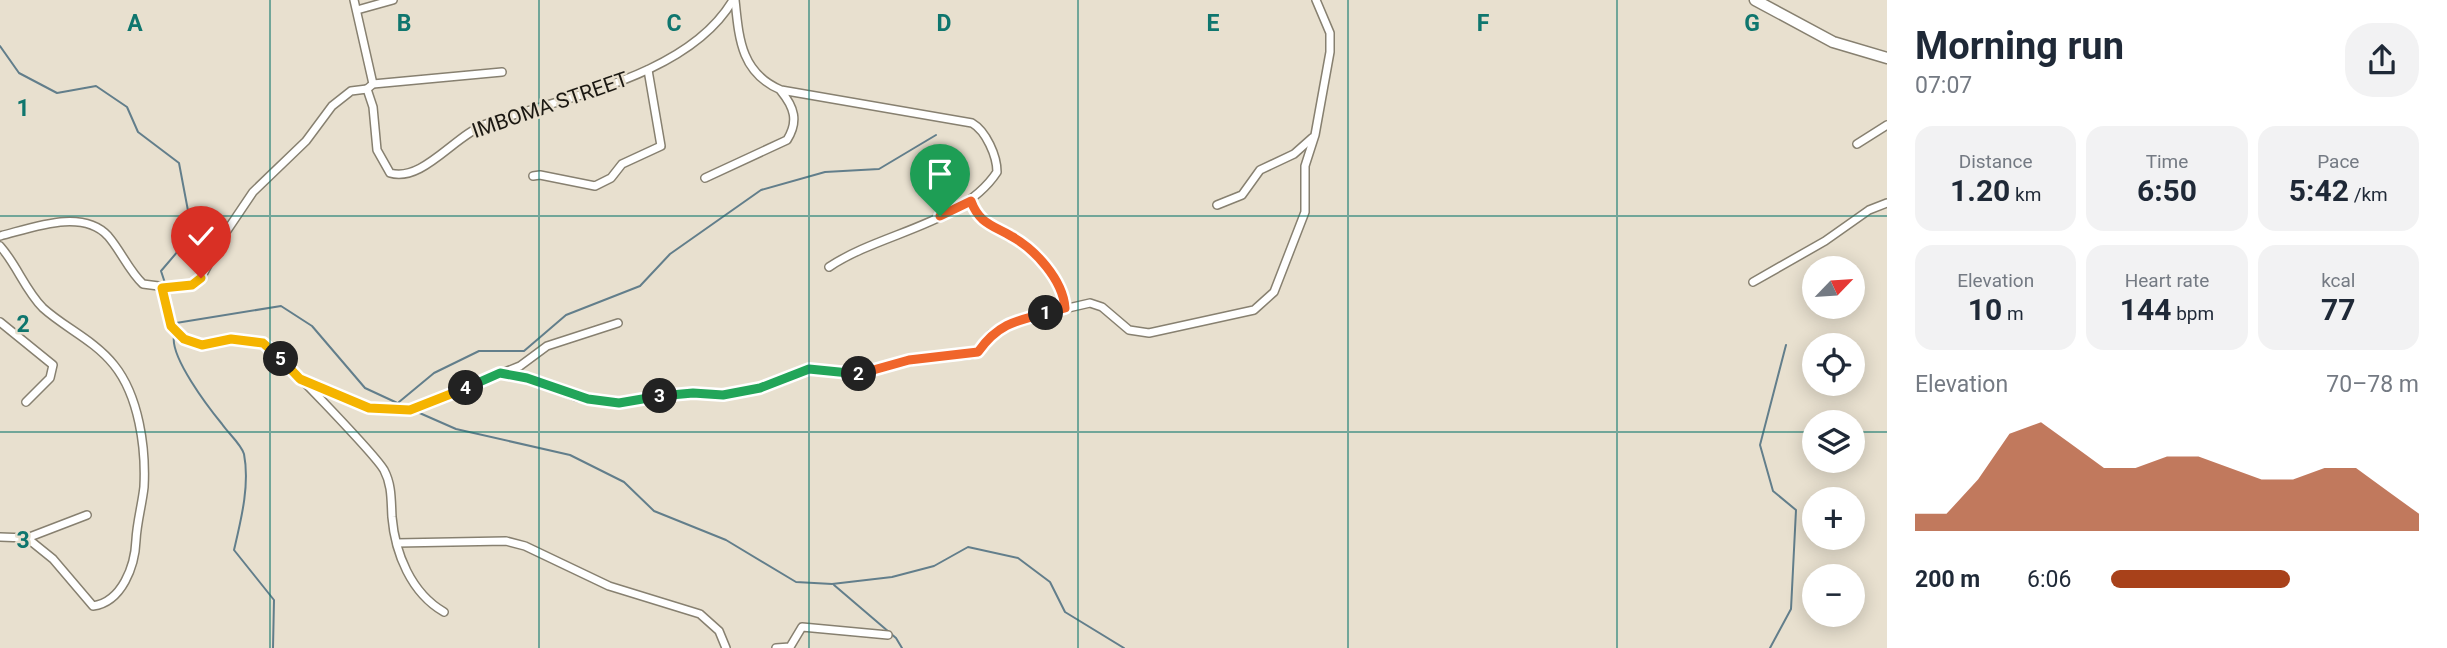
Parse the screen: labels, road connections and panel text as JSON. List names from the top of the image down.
{
  "streets": {
    "street": ["IMBOMA STREET"]
  },
  "north": "top right",
  "page": {
    "heading": ["Morning run", "07:07"],
    "stats": [
      ["Distance", "1.20 km"],
      ["Time", "6:50"],
      ["Pace", "5:42 /km"],
      ["Elevation", "10 m"],
      ["Heart rate", "144 bpm"],
      ["kcal", "77"]
    ],
    "map_buttons": ["+", "−"],
    "pins": [
      "1",
      "5",
      "2",
      "4",
      "3"
    ],
    "chart": ["Elevation", "70–78 m"],
    "list": [
      {
        "name": "200 m",
        "note": "6:06"
      }
    ]
  },
  "grid": {
    "columns": [
      "A",
      "B",
      "C",
      "D",
      "E",
      "F",
      "G"
    ],
    "rows": ["1", "2", "3"]
  }
}
